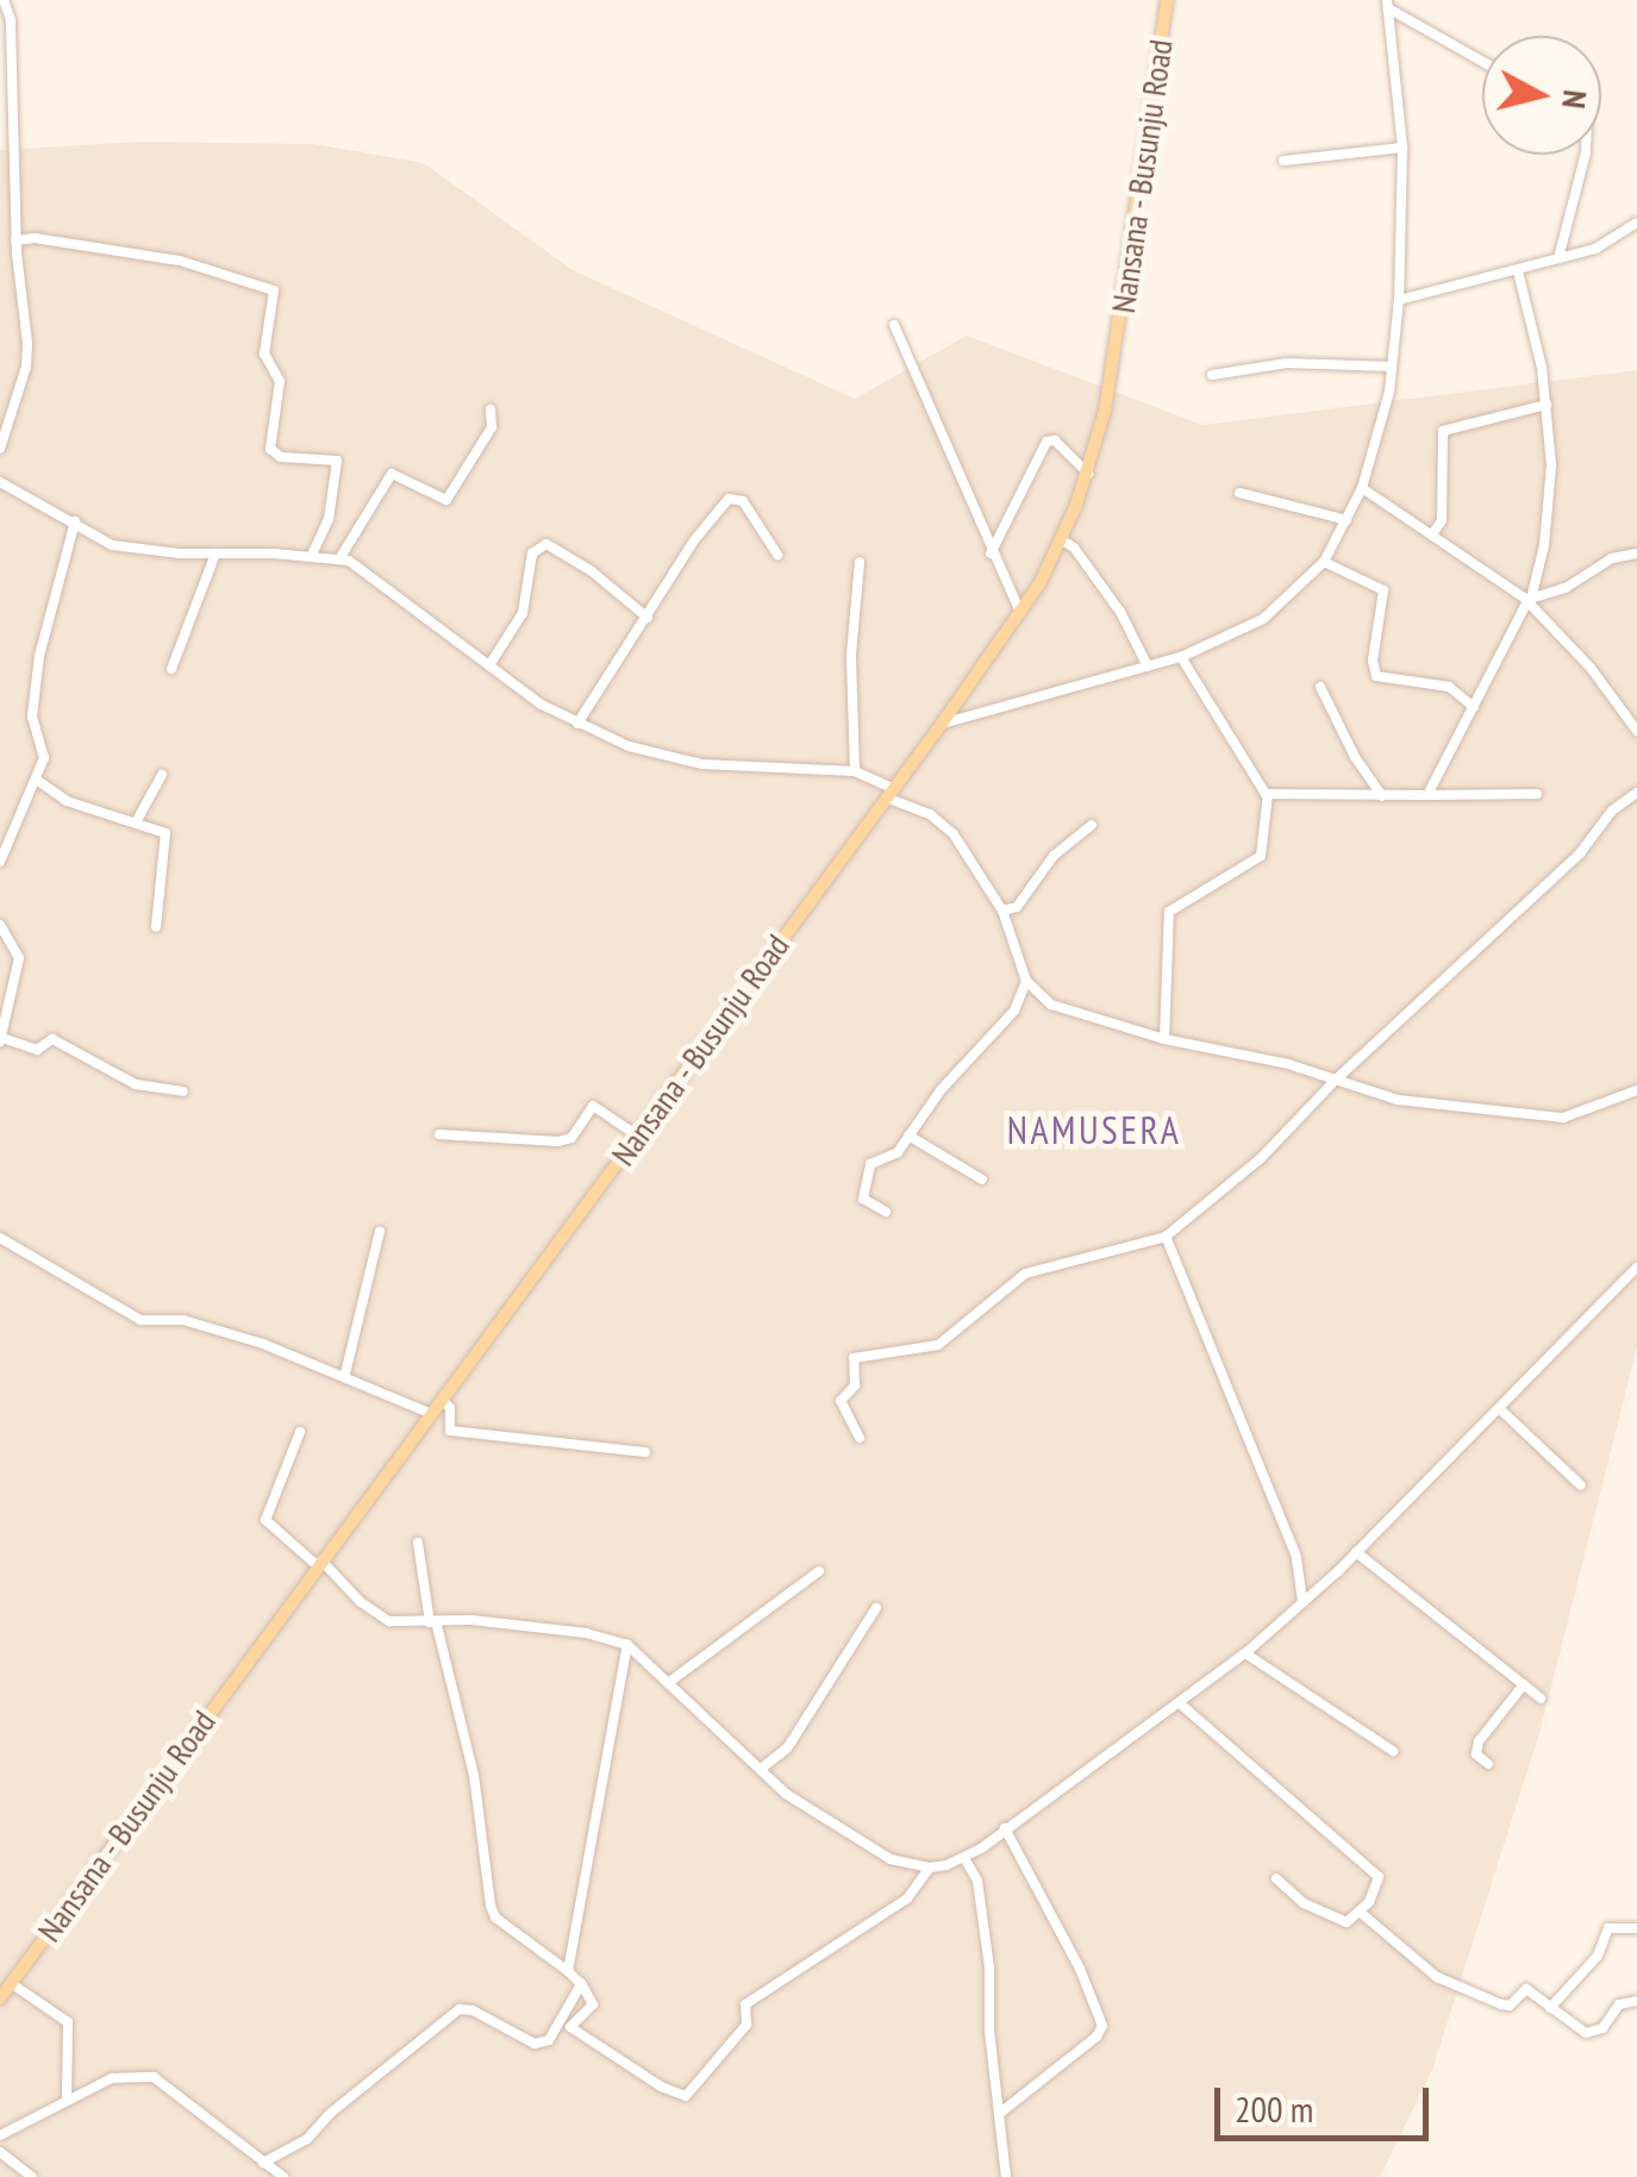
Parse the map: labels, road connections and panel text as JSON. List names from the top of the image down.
{
  "streets": {
    "main road": ["Nansana - Busunju Road"]
  },
  "districts": ["NAMUSERA"],
  "scale_bar": "200 m",
  "north": "right"
}
